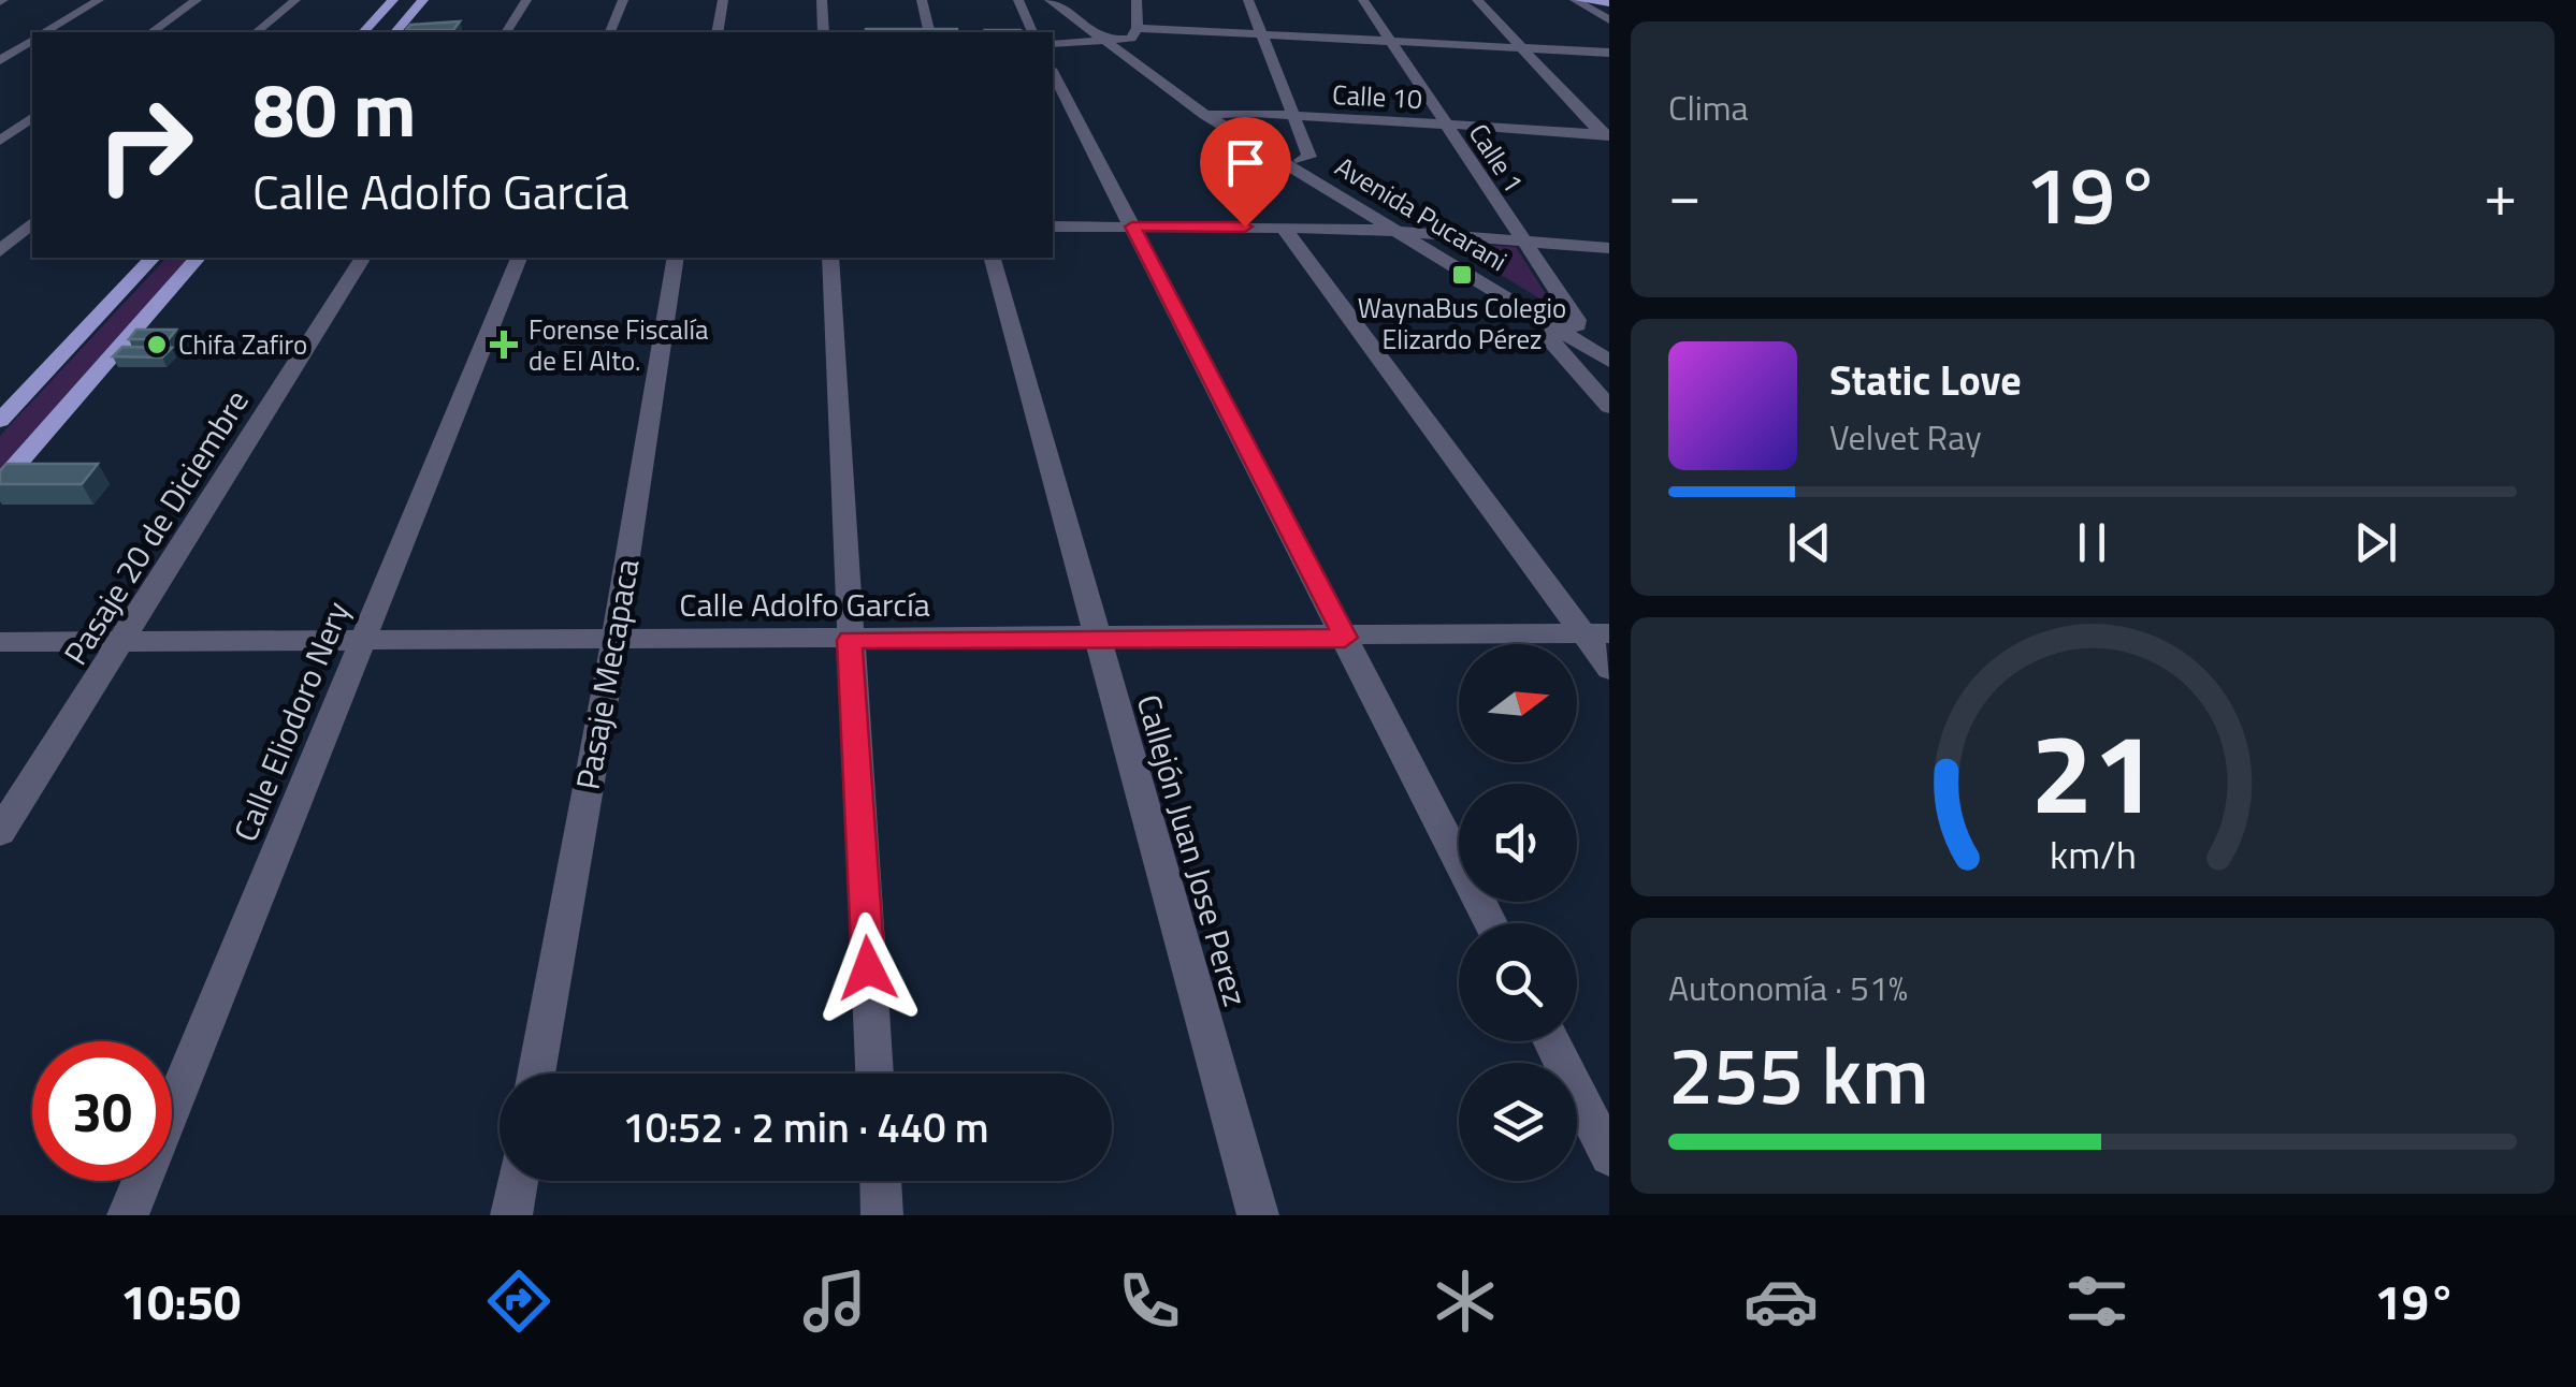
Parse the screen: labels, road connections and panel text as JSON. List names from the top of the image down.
{
  "streets": {
    "street": [
      "Calle 10",
      "Calle 1",
      "Avenida Pucarani",
      "Pasaje 20 de Diciembre",
      "Calle Adolfo García",
      "Pasaje Mecapaca",
      "Calle Eliodoro Nery",
      "Callejón Juan Jose Perez"
    ]
  },
  "crossings": [
    ["Calle 10", "Calle 1"],
    ["Calle 10", "Avenida Pucarani"],
    ["Calle 1", "Avenida Pucarani"],
    ["Pasaje 20 de Diciembre", "Calle Adolfo García"],
    ["Calle Adolfo García", "Pasaje Mecapaca"],
    ["Calle Adolfo García", "Calle Eliodoro Nery"],
    ["Calle Adolfo García", "Callejón Juan Jose Perez"]
  ],
  "places": {
    "transit": ["WaynaBus Colegio Elizardo Pérez"],
    "other": ["Chifa Zafiro"],
    "health": ["Forense Fiscalía de El Alto."]
  },
  "north": "right",
  "page": {
    "tile": [
      "Clima",
      ["Autonomía · 51%", "255 km"]
    ],
    "turn": ["80 m", "Calle Adolfo García"],
    "heat": ["−", "19°", "+"],
    "song": ["Static Love", "Velvet Ray"],
    "limit": "30",
    "trip": "10:52 · 2 min · 440 m",
    "tabs": ["10:50", "19°"],
    "gauge": ["21", "km/h"]
  }
}
